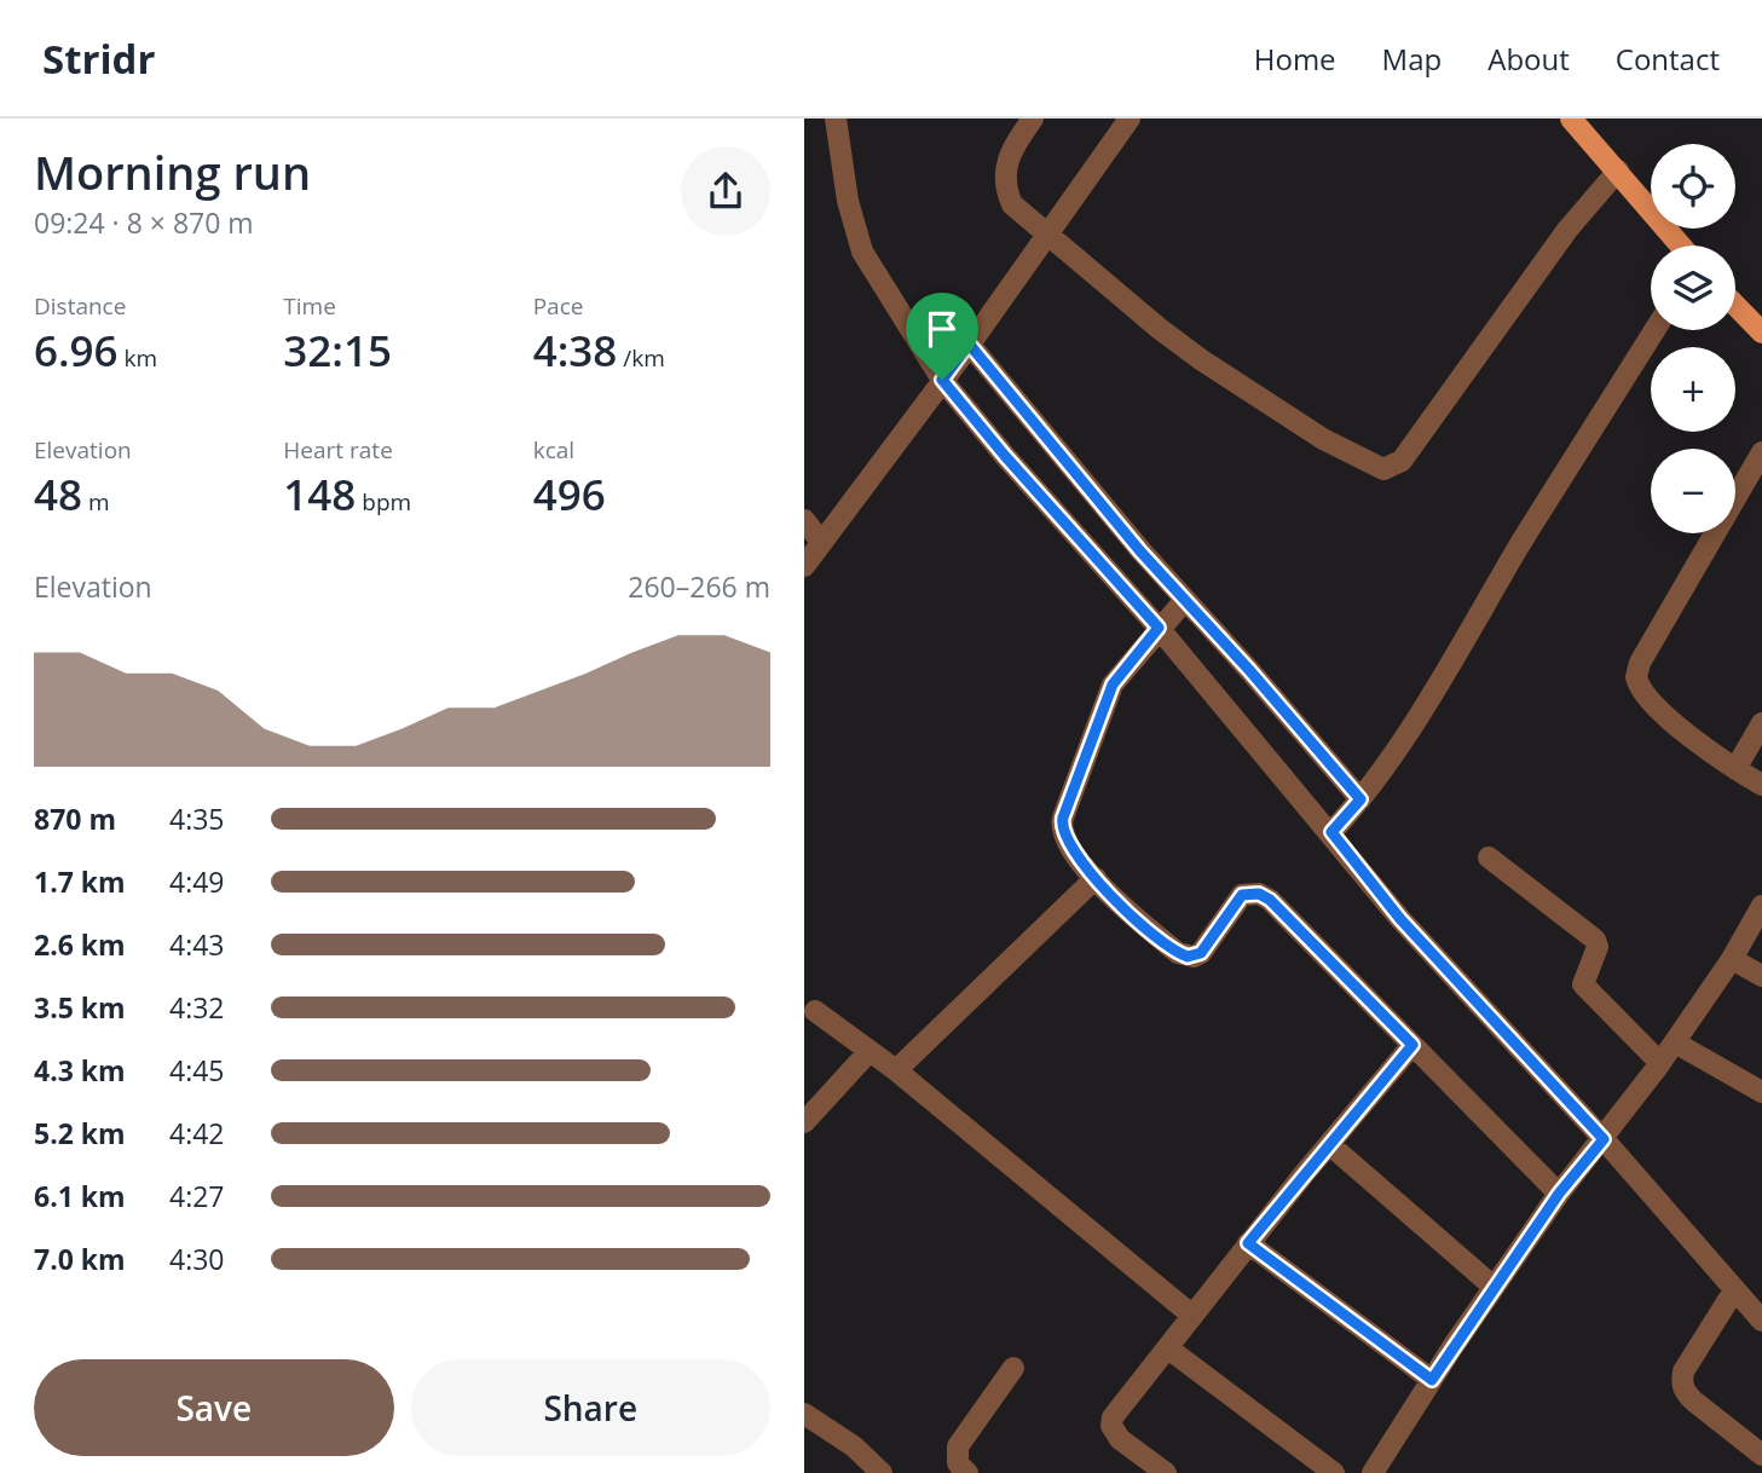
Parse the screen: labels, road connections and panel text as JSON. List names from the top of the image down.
{
  "page": {
    "header": "Stridr",
    "nav": [
      "Home",
      "Map",
      "About",
      "Contact"
    ],
    "heading": ["Morning run", "09:24 · 8 × 870 m"],
    "map_buttons": ["+", "−"],
    "stats": [
      ["Distance", "6.96 km"],
      ["Time", "32:15"],
      ["Pace", "4:38 /km"],
      ["Elevation", "48 m"],
      ["Heart rate", "148 bpm"],
      ["kcal", "496"]
    ],
    "chart": ["Elevation", "260–266 m"],
    "list": [
      {
        "name": "870 m",
        "note": "4:35"
      },
      {
        "name": "1.7 km",
        "note": "4:49"
      },
      {
        "name": "2.6 km",
        "note": "4:43"
      },
      {
        "name": "3.5 km",
        "note": "4:32"
      },
      {
        "name": "4.3 km",
        "note": "4:45"
      },
      {
        "name": "5.2 km",
        "note": "4:42"
      },
      {
        "name": "6.1 km",
        "note": "4:27"
      },
      {
        "name": "7.0 km",
        "note": "4:30"
      }
    ],
    "buttons": ["Save", "Share"]
  }
}
